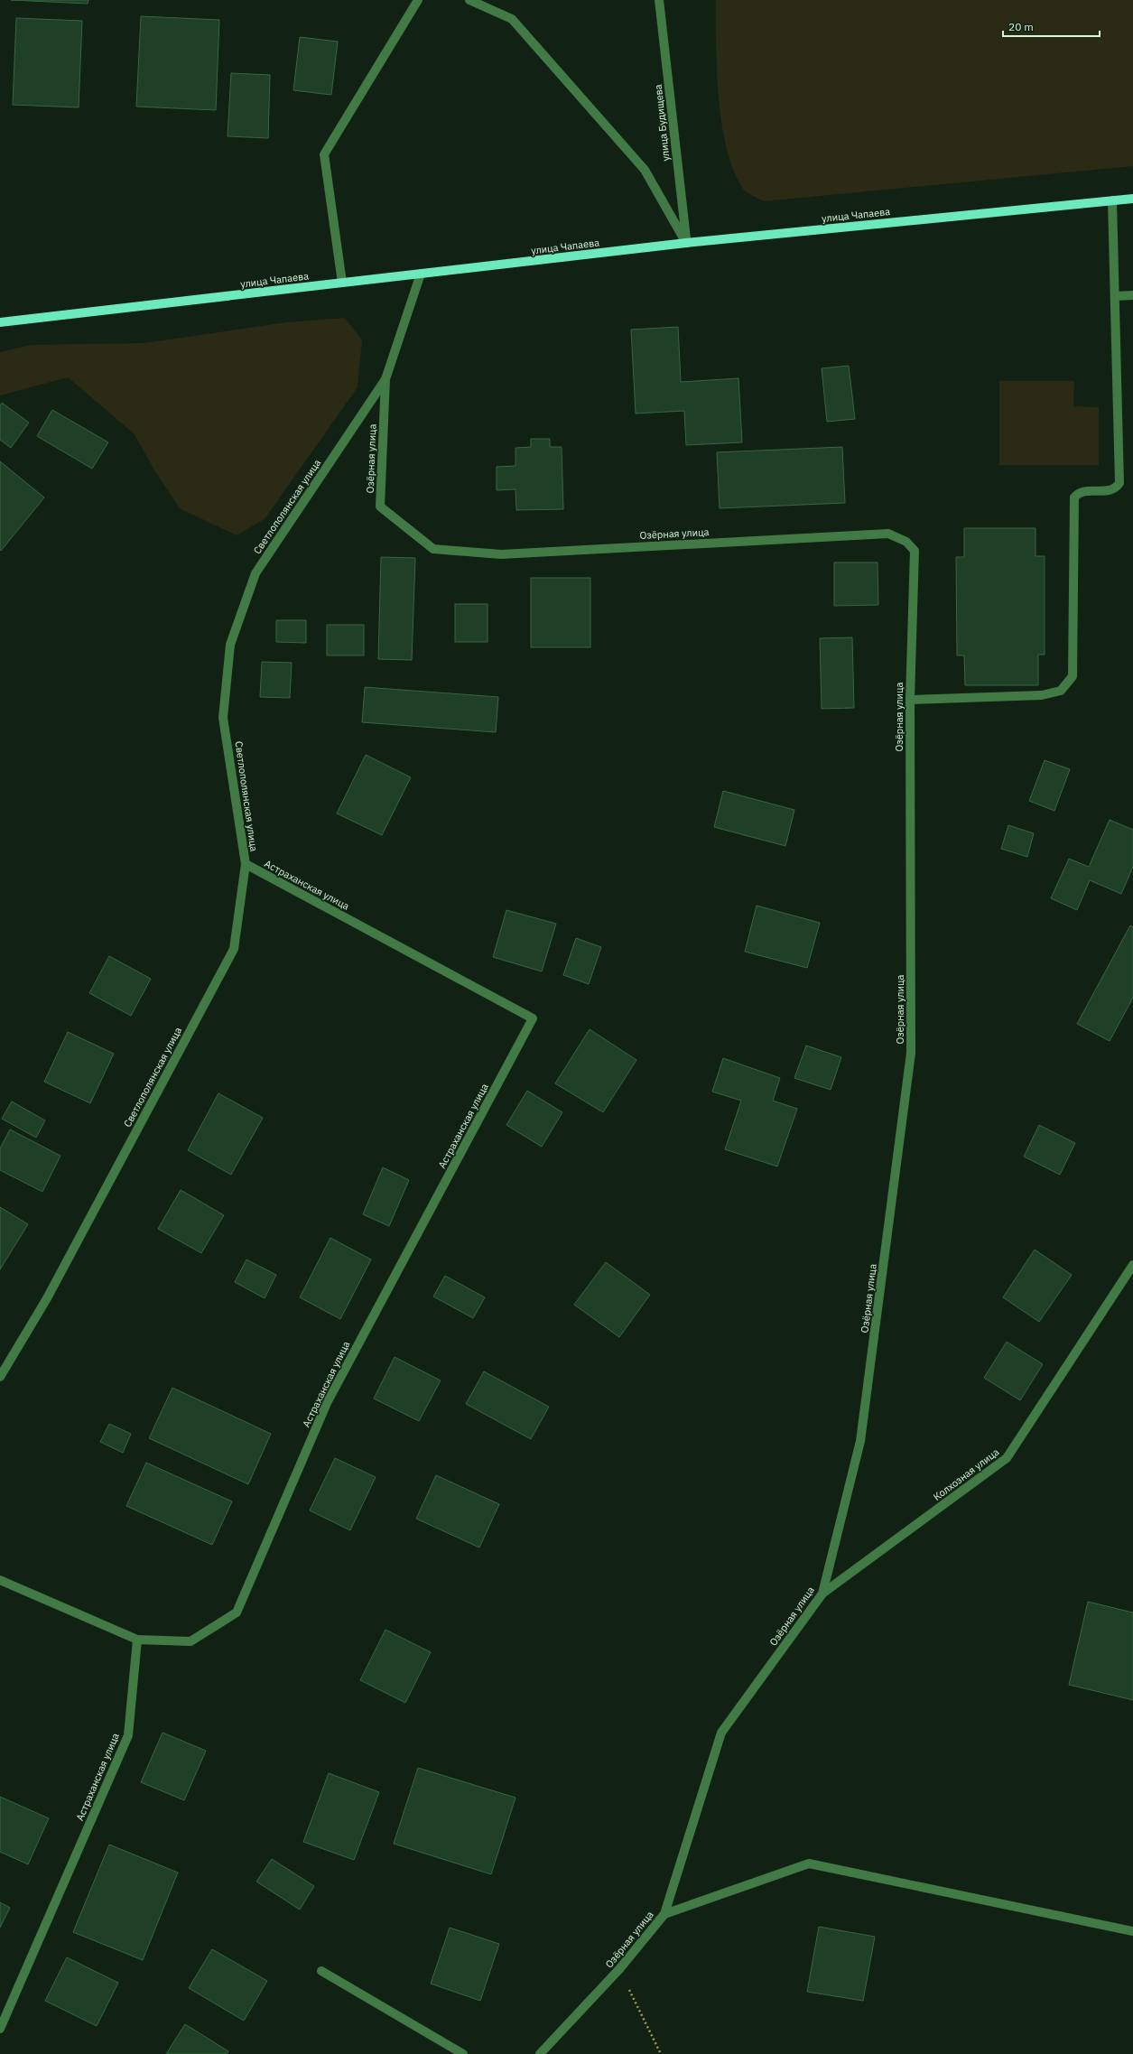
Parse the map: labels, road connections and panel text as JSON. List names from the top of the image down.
{
  "streets": {
    "main road": ["улица Чапаева"],
    "street": [
      "улица Будищева",
      "Озёрная улица",
      "Светлополянская улица",
      "Астраханская улица",
      "Колхозная улица"
    ]
  },
  "crossings": [
    ["улица Будищева", "улица Чапаева"],
    ["улица Чапаева", "Светлополянская улица"],
    ["Озёрная улица", "Светлополянская улица"],
    ["Озёрная улица", "Колхозная улица"],
    ["Светлополянская улица", "Астраханская улица"]
  ],
  "scale_bar": "20 m"
}
